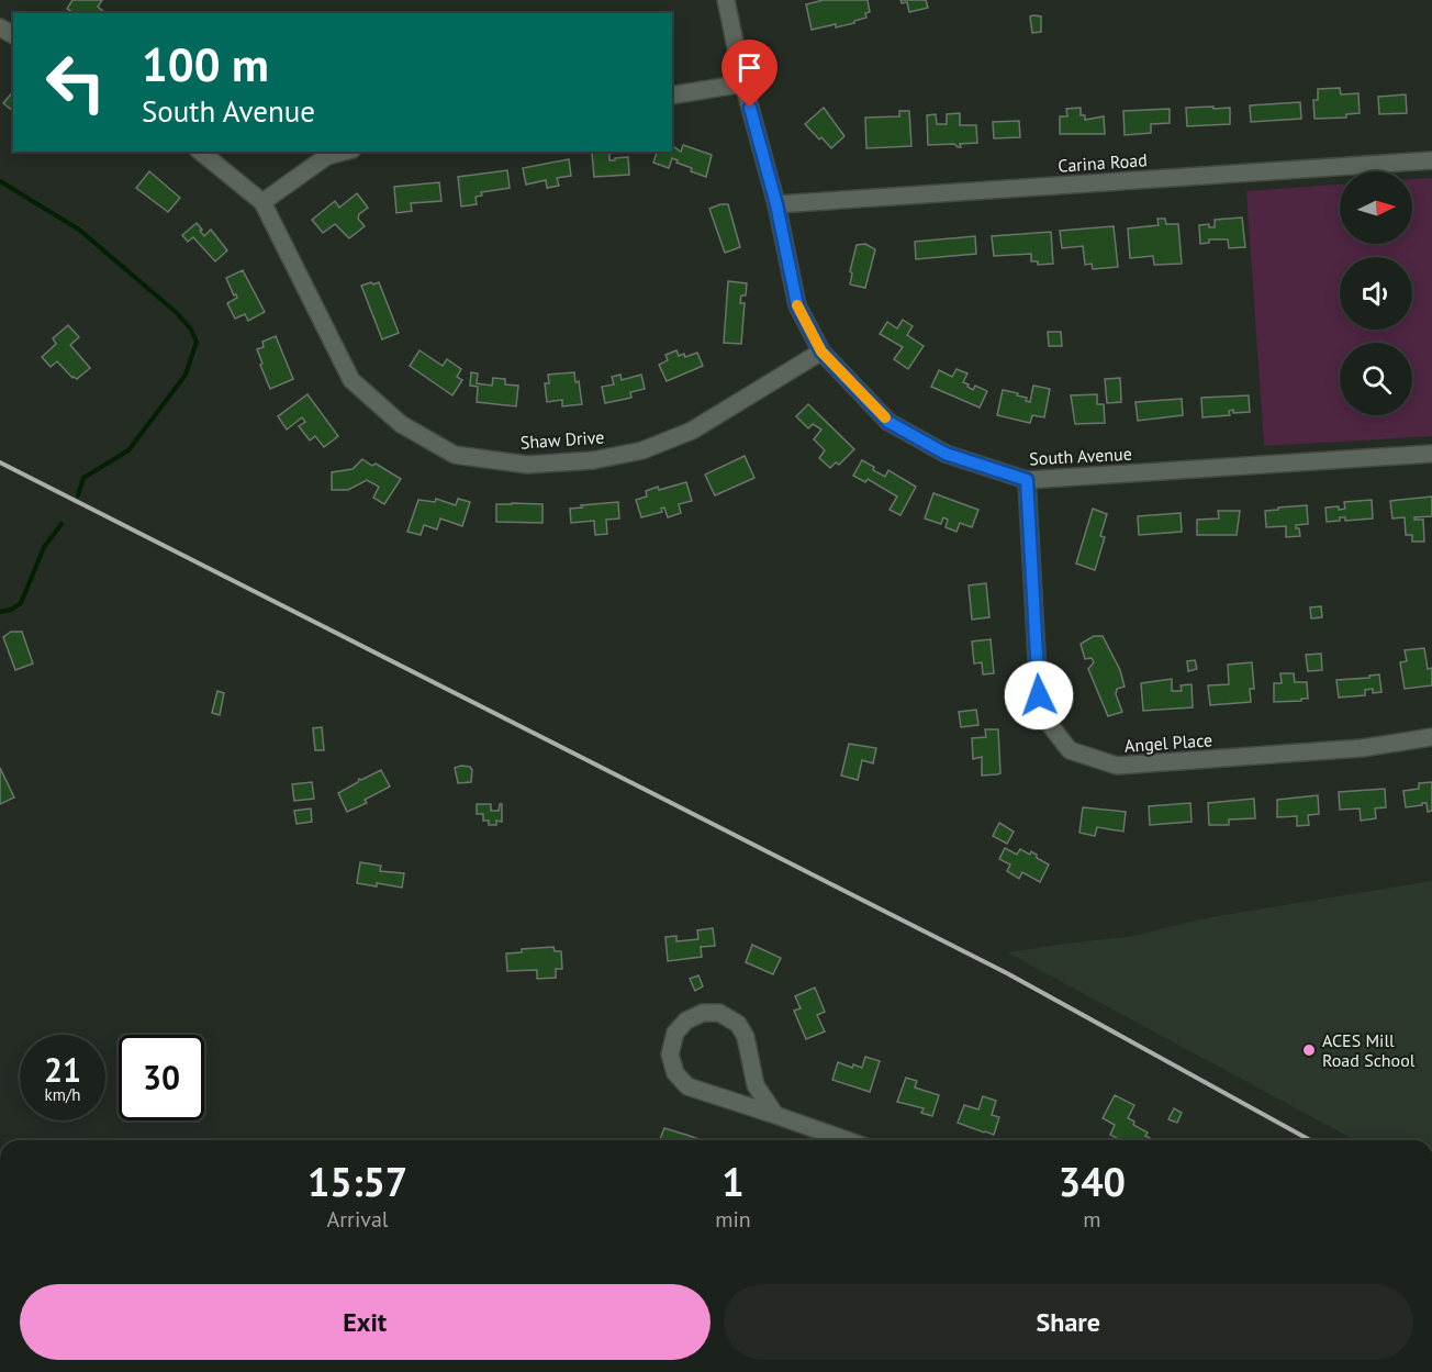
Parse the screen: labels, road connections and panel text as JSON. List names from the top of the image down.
{
  "streets": {
    "street": [
      "Carina Road",
      "Shaw Drive",
      "South Avenue",
      "Angel Place"
    ]
  },
  "crossings": [
    ["Carina Road", "South Avenue"],
    ["Shaw Drive", "South Avenue"],
    ["South Avenue", "Angel Place"]
  ],
  "places": ["ACES Mill Road School"],
  "north": "right",
  "page": {
    "turn": ["100 m", "South Avenue"],
    "speed": "21 km/h",
    "limit": "30",
    "eta": [
      "15:57",
      "Arrival",
      "1",
      "min",
      "340",
      "m"
    ],
    "buttons": ["Exit", "Share"]
  }
}
